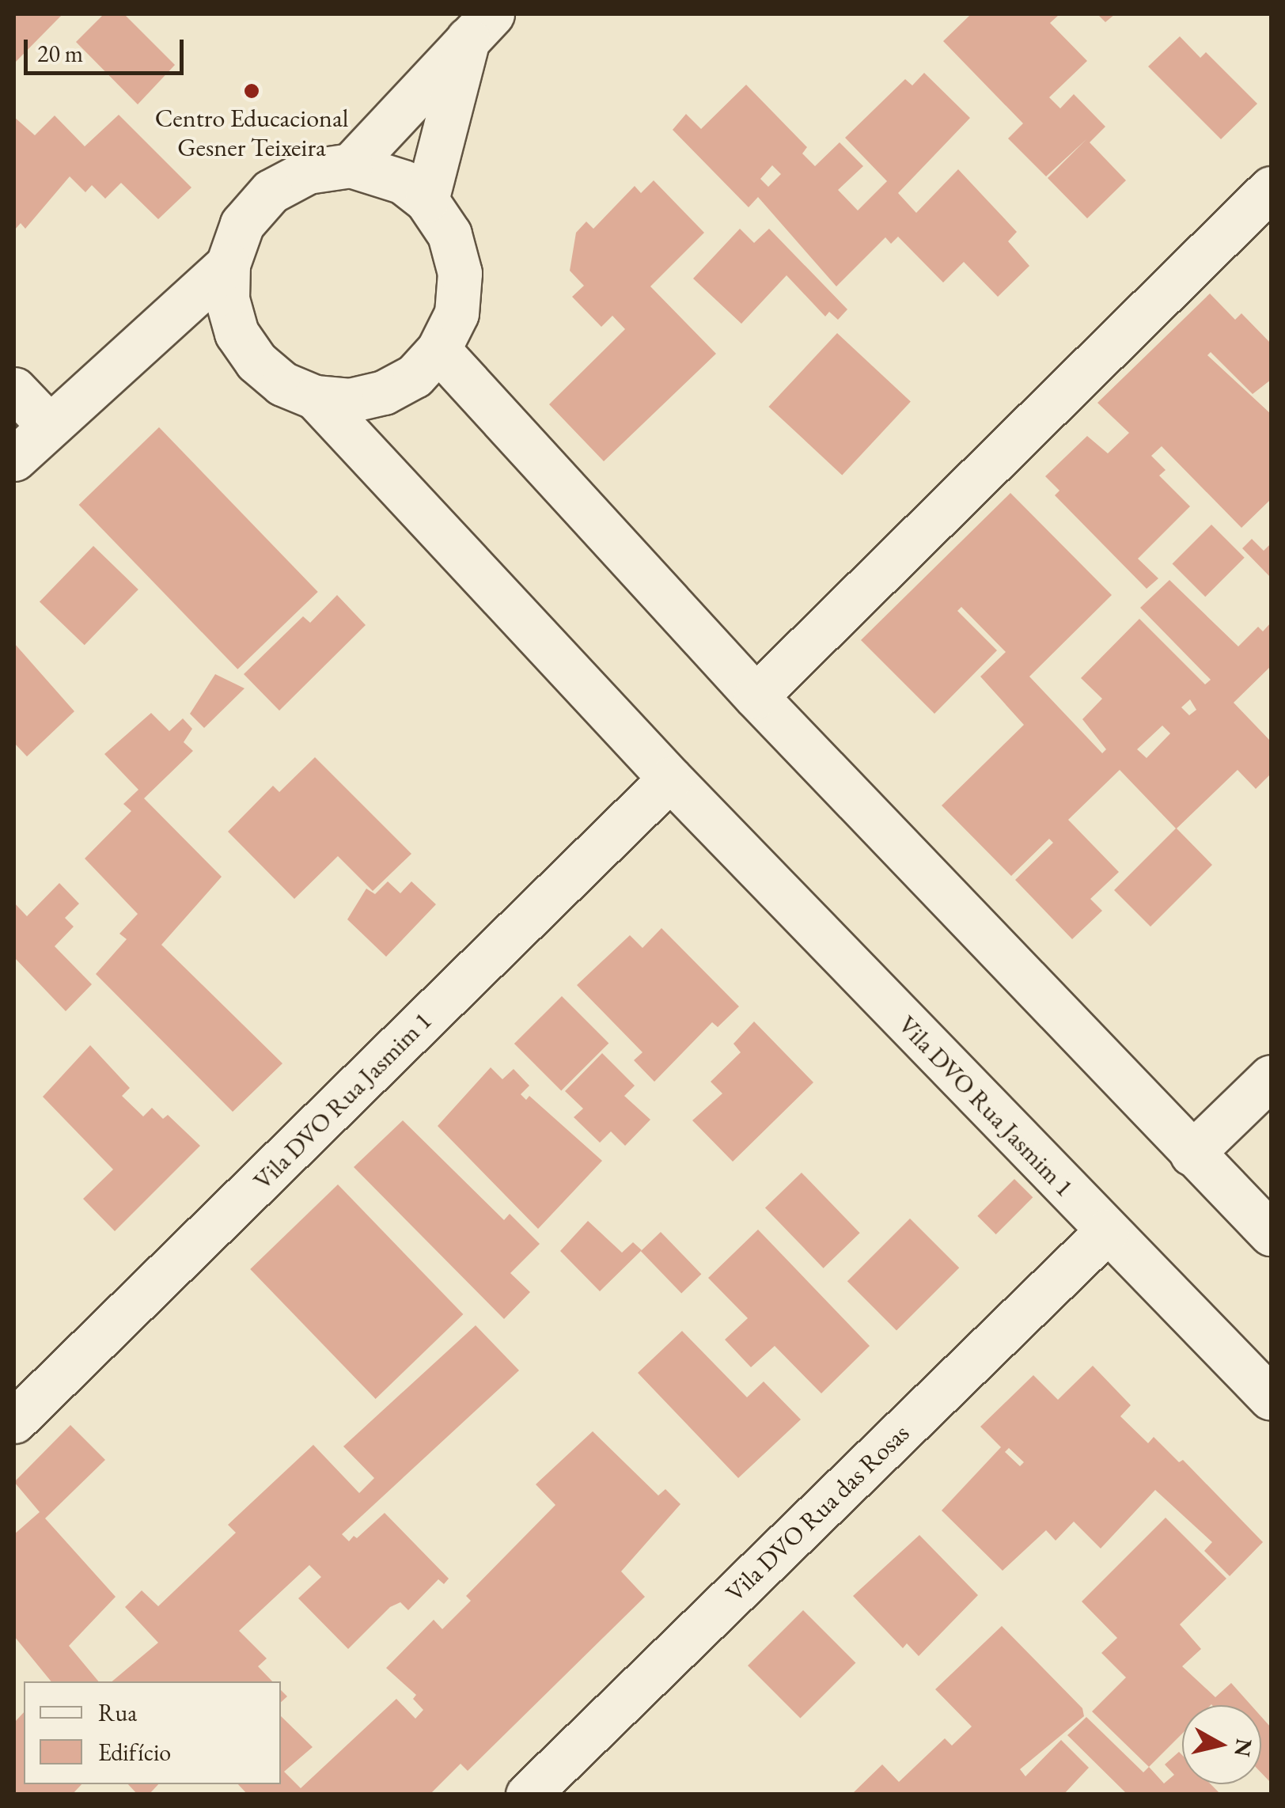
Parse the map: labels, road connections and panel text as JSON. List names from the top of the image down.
{
  "streets": {
    "street": ["Vila DVO Rua Jasmim 1", "Vila DVO Rua das Rosas"]
  },
  "crossings": [
    ["Vila DVO Rua Jasmim 1", "Vila DVO Rua das Rosas"]
  ],
  "places": ["Centro Educacional Gesner Teixeira"],
  "legend": ["Rua", "Edifício"],
  "scale_bar": "20 m",
  "north": "right"
}
